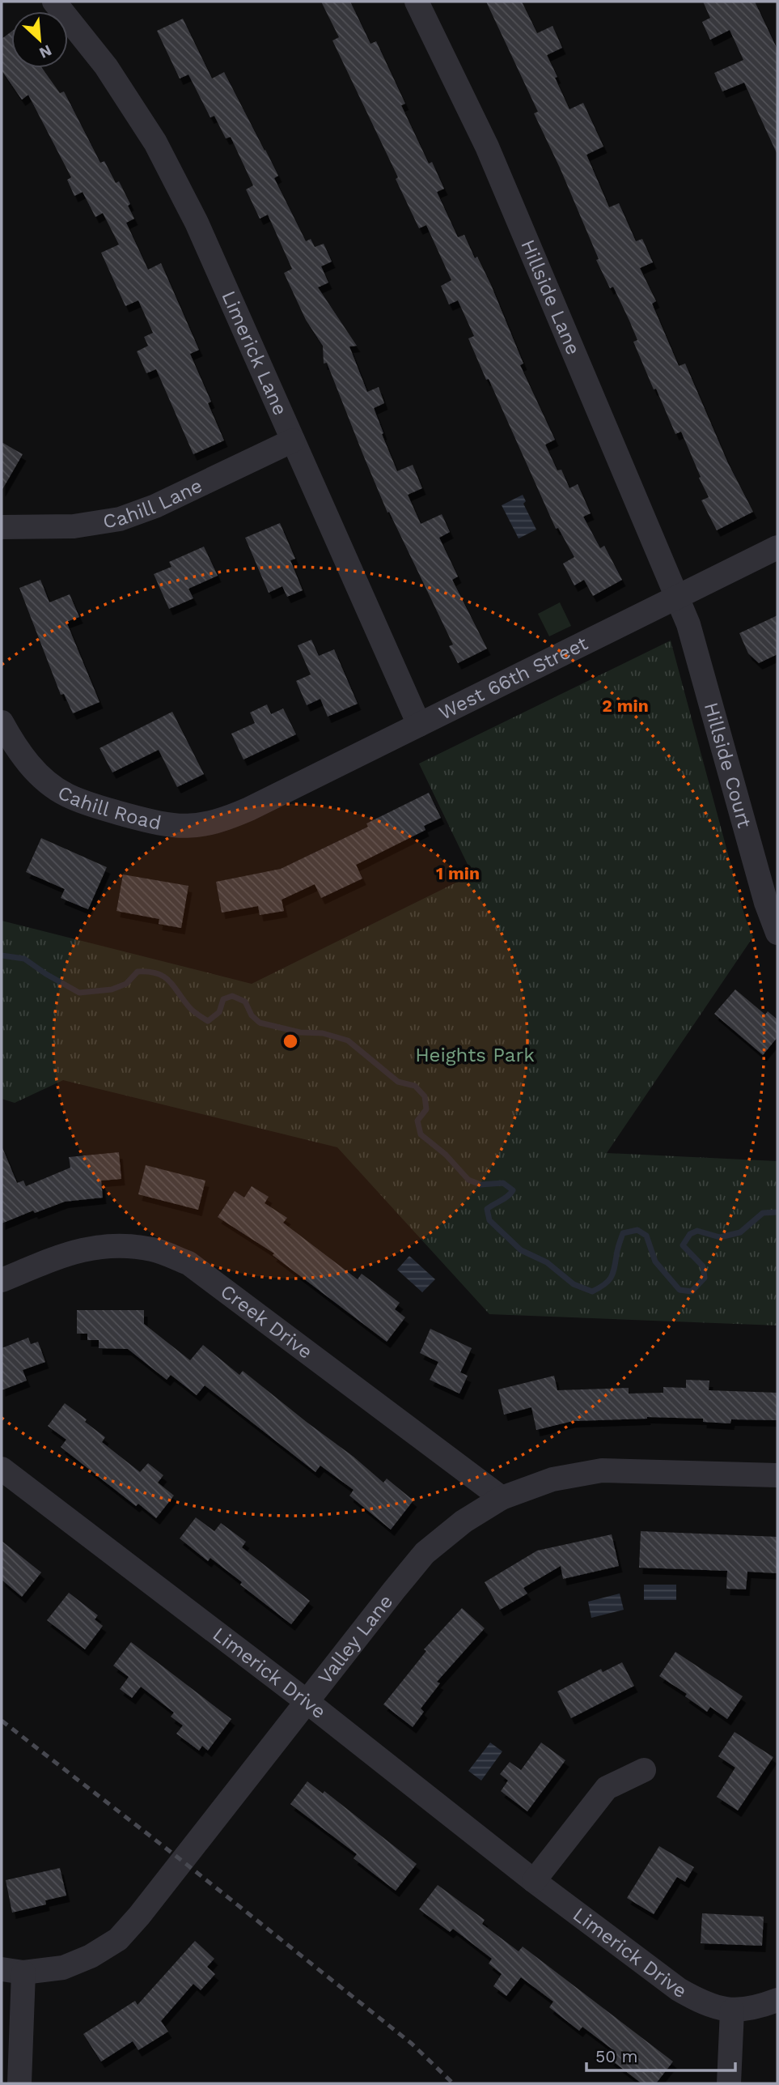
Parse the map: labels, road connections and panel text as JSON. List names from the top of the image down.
{
  "streets": {
    "street": [
      "Hillside Lane",
      "Limerick Lane",
      "Cahill Lane",
      "West 66th Street",
      "Hillside Court",
      "Cahill Road",
      "Creek Drive",
      "Valley Lane",
      "Limerick Drive"
    ]
  },
  "crossings": [
    ["Hillside Lane", "West 66th Street"],
    ["Hillside Lane", "Hillside Court"],
    ["Limerick Lane", "Cahill Lane"],
    ["Limerick Lane", "West 66th Street"],
    ["West 66th Street", "Hillside Court"],
    ["West 66th Street", "Cahill Road"],
    ["Creek Drive", "Valley Lane"],
    ["Valley Lane", "Limerick Drive"]
  ],
  "parks": ["Heights Park"],
  "scale_bar": "50 m",
  "north": "bottom right",
  "rings": ["2 min", "1 min"]
}
